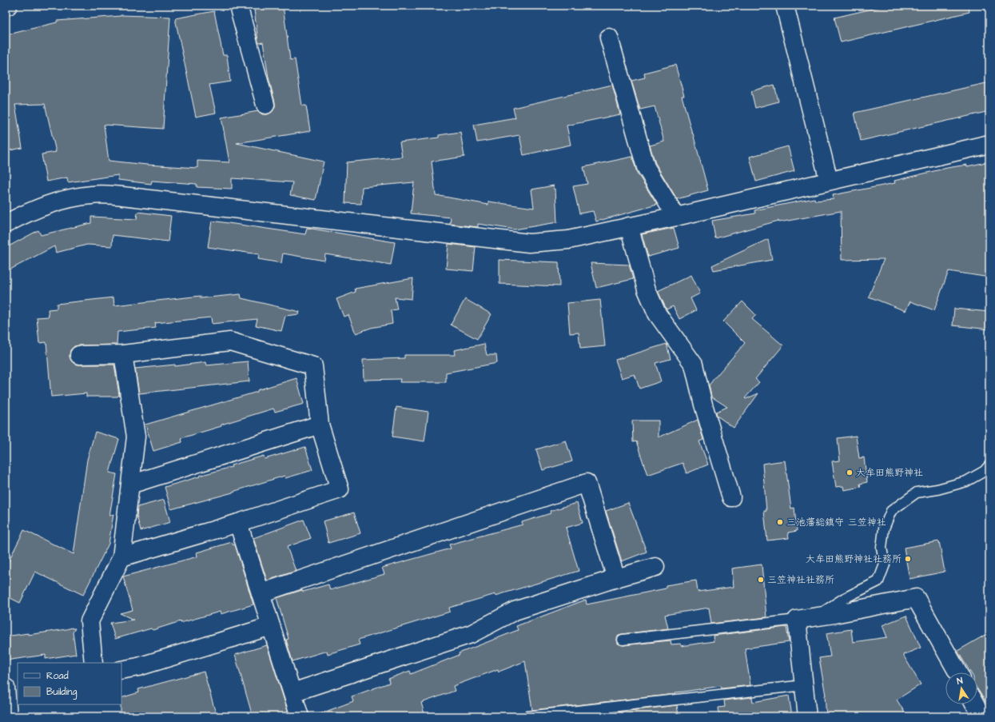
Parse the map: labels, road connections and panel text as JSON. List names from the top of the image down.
{
  "places": [
    "大牟田熊野神社",
    "三池藩総鎮守 三笠神社",
    "大牟田熊野神社社務所",
    "三笠神社社務所"
  ],
  "legend": ["Road", "Building"],
  "north": "top"
}
